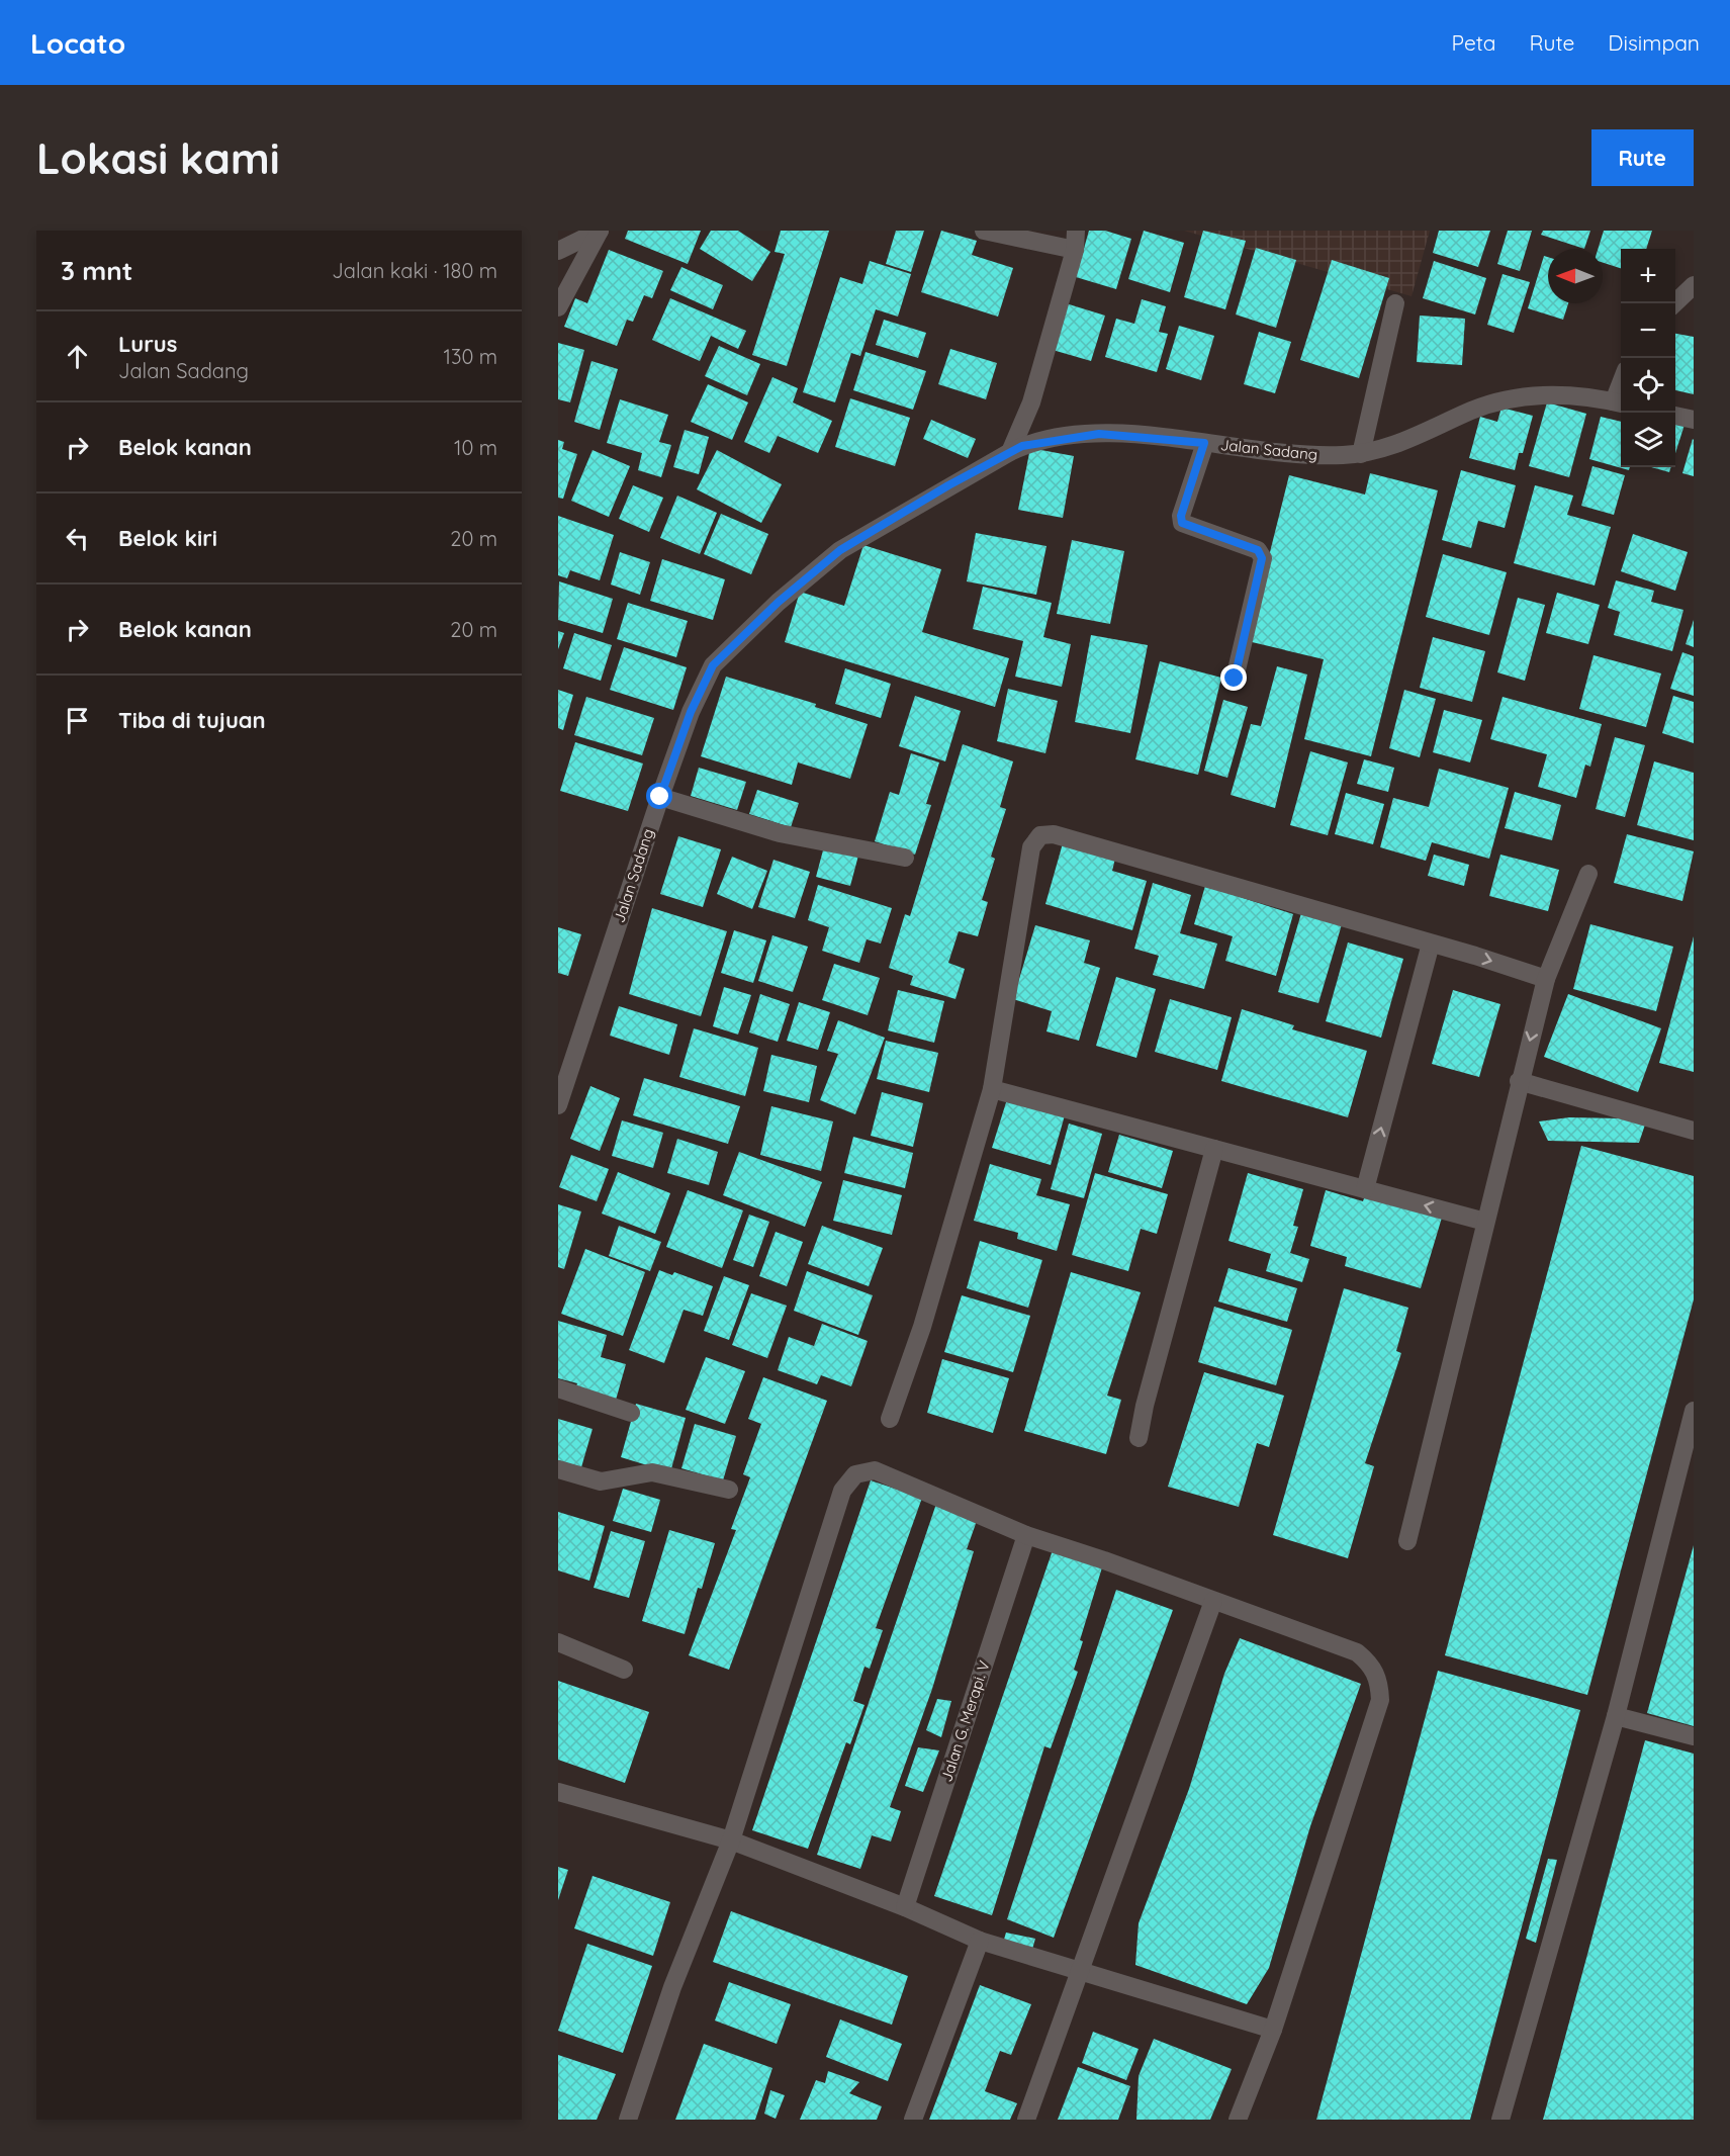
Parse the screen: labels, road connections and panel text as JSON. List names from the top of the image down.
{
  "streets": {
    "street": ["Jalan Sadang", "Jalan G. Merapi. V"]
  },
  "north": "left",
  "page": {
    "header": "Locato",
    "nav": ["Peta", "Rute", "Disimpan"],
    "buttons": "Rute",
    "title": "Lokasi kami",
    "heading": ["3 mnt", "Jalan kaki · 180 m"],
    "map_buttons": ["+", "−"],
    "list": [
      ["Lurus", "Jalan Sadang", "130 m"],
      ["Belok kanan", "10 m"],
      ["Belok kiri", "20 m"],
      ["Belok kanan", "20 m"],
      "Tiba di tujuan"
    ]
  }
}
